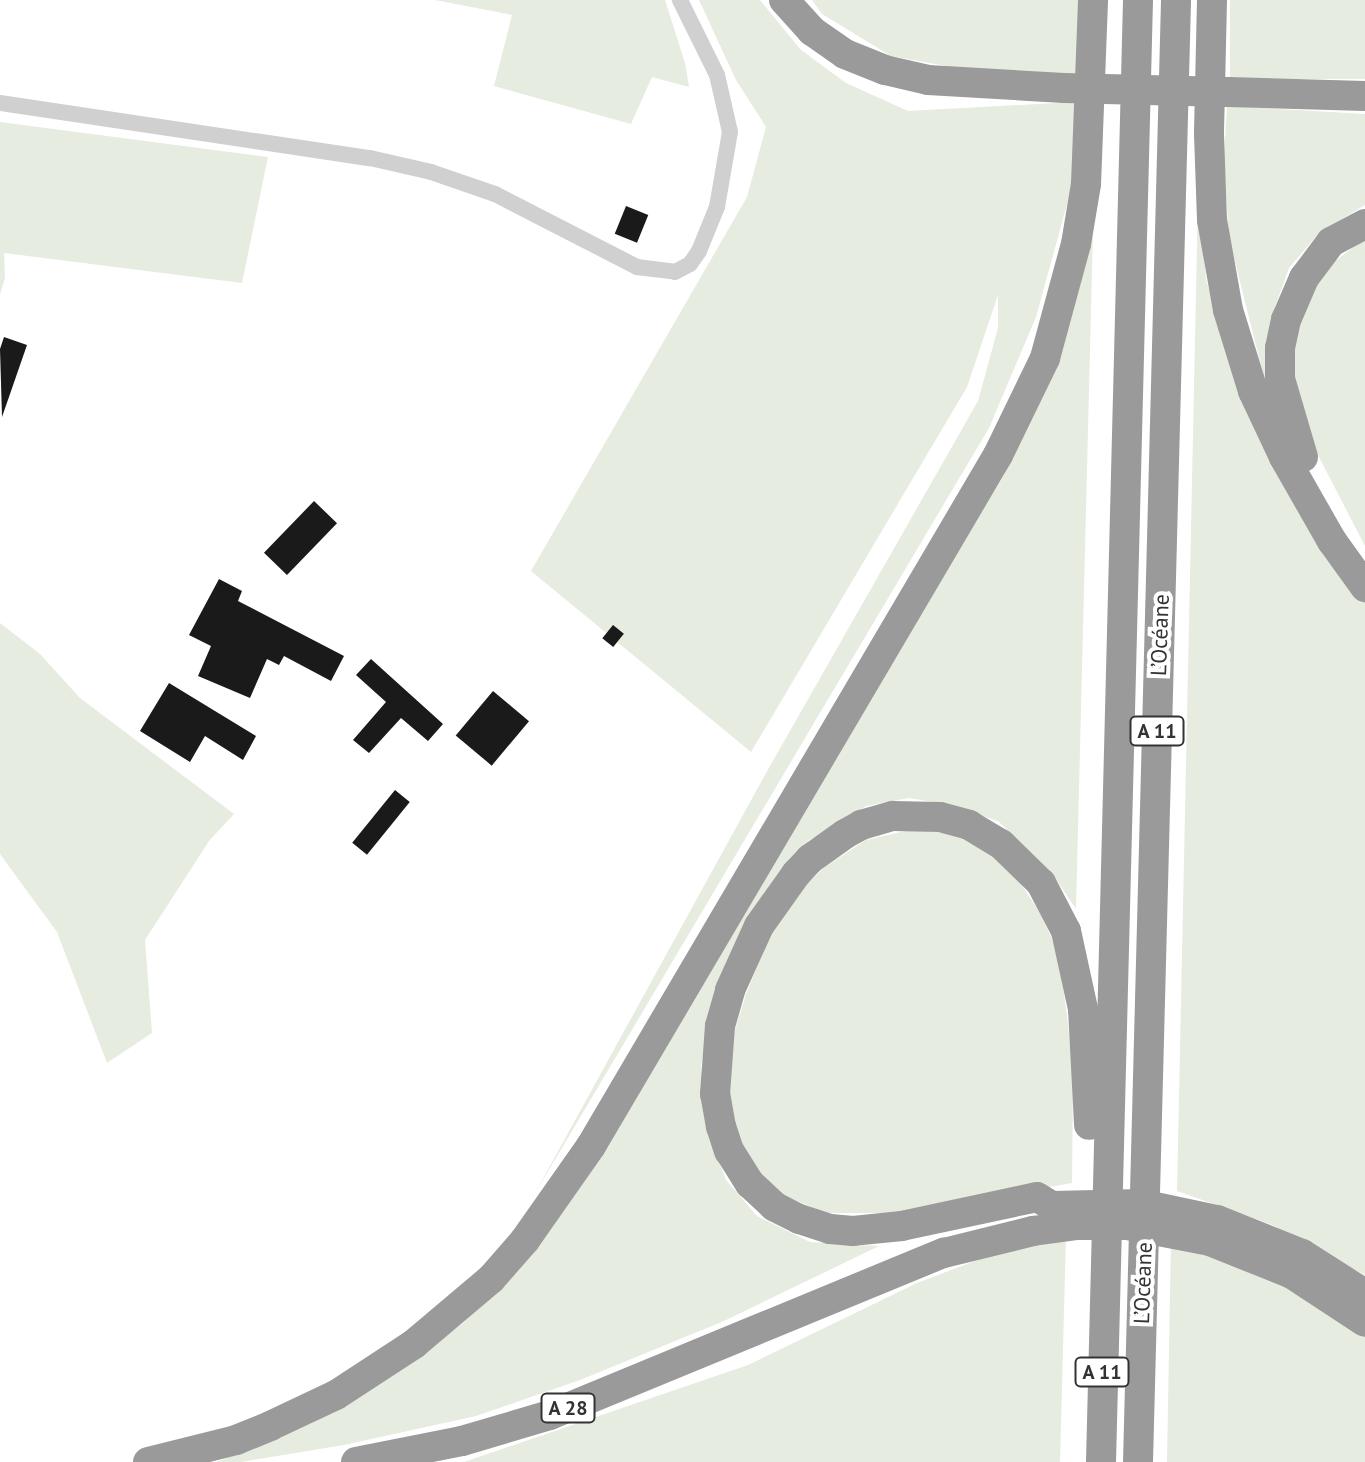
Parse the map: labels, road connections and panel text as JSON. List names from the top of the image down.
{
  "streets": {
    "highway": ["L’Océane", "A 11", "A 28"]
  }
}
